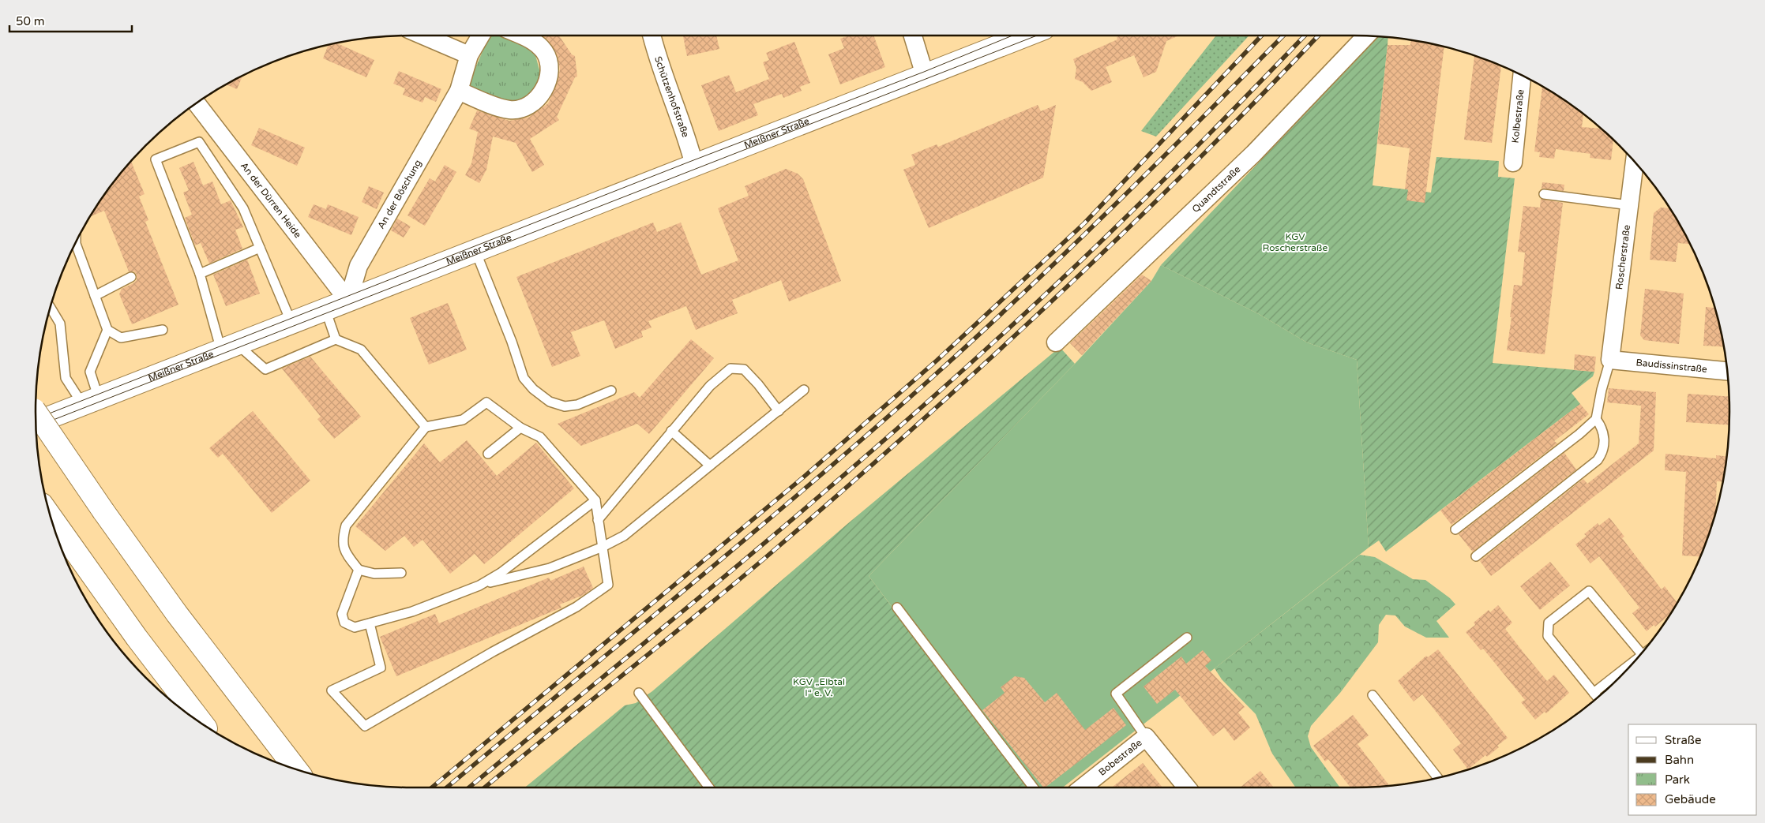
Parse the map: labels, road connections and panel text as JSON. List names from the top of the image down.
{
  "streets": {
    "main road": ["Meißner Straße"],
    "street": [
      "Schützenhofstraße",
      "Kolbestraße",
      "Quandtstraße",
      "An der Böschung",
      "An der Dürren Heide",
      "Roscherstraße",
      "Baudissinstraße",
      "Bobestraße"
    ]
  },
  "crossings": [
    ["Schützenhofstraße", "Meißner Straße"],
    ["Meißner Straße", "An der Böschung"],
    ["Meißner Straße", "An der Dürren Heide"],
    ["An der Böschung", "An der Dürren Heide"],
    ["Roscherstraße", "Baudissinstraße"]
  ],
  "parks": ["KGV Roscherstraße", "KGV „Elbtal I“ e. V."],
  "legend": [
    "Straße",
    "Bahn",
    "Park",
    "Gebäude"
  ],
  "scale_bar": "50 m"
}
